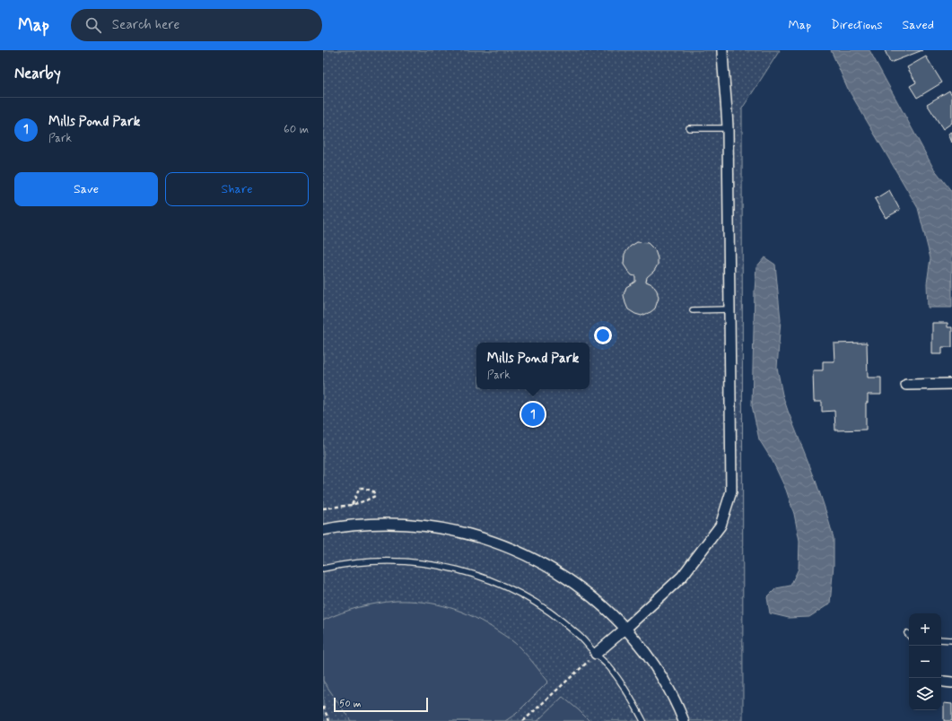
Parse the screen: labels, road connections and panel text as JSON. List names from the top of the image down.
{
  "scale_bar": "50 m",
  "page": {
    "header": "Map",
    "search": "Search here",
    "nav": ["Map", "Directions", "Saved"],
    "heading": "Nearby",
    "list": [
      {
        "mark": "1",
        "name": "Mills Pond Park",
        "note": "Park",
        "value": "60 m"
      }
    ],
    "buttons": ["Save", "Share"],
    "popup": ["Mills Pond Park", "Park"],
    "pins": "1",
    "map_buttons": ["+", "−"],
    "scale": "50 m"
  }
}
